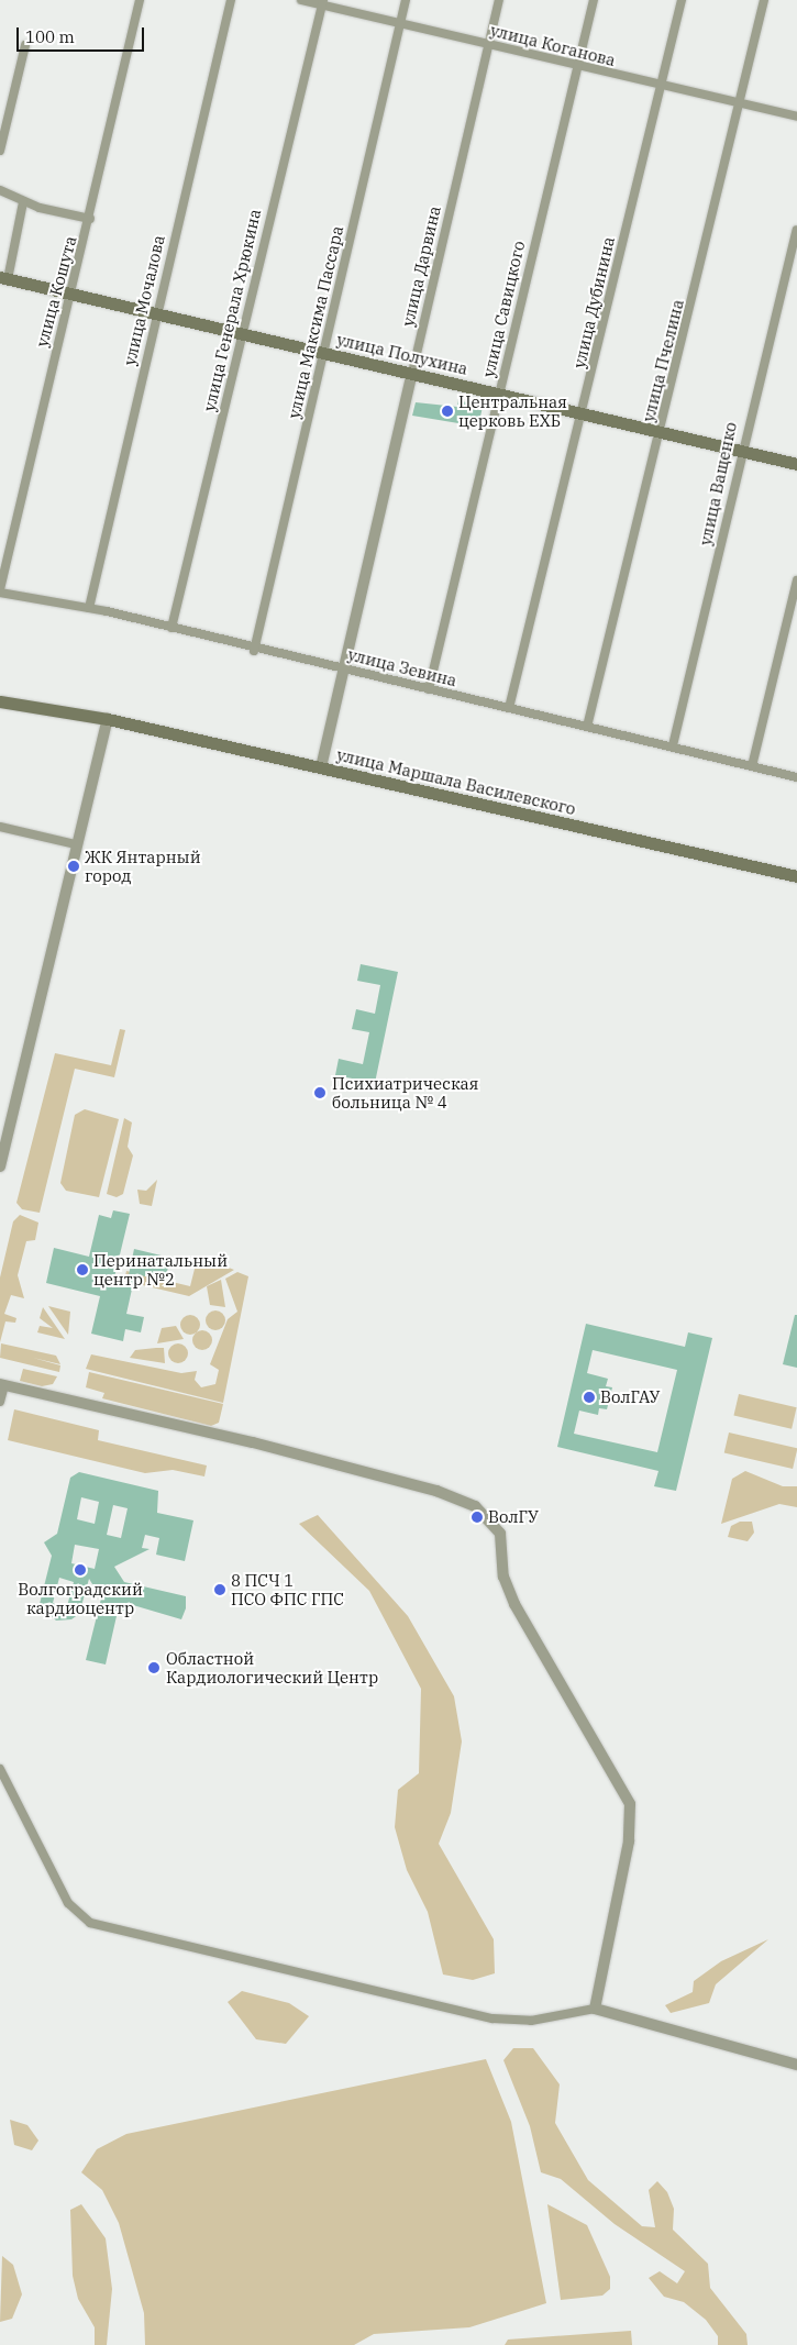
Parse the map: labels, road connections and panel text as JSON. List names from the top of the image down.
{
  "streets": {
    "main road": ["улица Полухина", "улица Маршала Василевского"],
    "street": [
      "улица Коганова",
      "улица Дарвина",
      "улица Кошута",
      "улица Мочалова",
      "улица Дубинина",
      "улица Савицкого",
      "улица Генерала Хрюкина",
      "улица Максима Пассара",
      "улица Пчелина",
      "улица Ващенко",
      "улица Зевина"
    ]
  },
  "crossings": [
    ["улица Коганова", "улица Дарвина"],
    ["улица Коганова", "улица Дубинина"],
    ["улица Коганова", "улица Савицкого"],
    ["улица Коганова", "улица Генерала Хрюкина"],
    ["улица Коганова", "улица Максима Пассара"],
    ["улица Коганова", "улица Пчелина"],
    ["улица Дарвина", "улица Полухина"],
    ["улица Дарвина", "улица Зевина"],
    ["улица Дарвина", "улица Маршала Василевского"],
    ["улица Кошута", "улица Полухина"],
    ["улица Кошута", "улица Зевина"],
    ["улица Мочалова", "улица Полухина"],
    ["улица Мочалова", "улица Зевина"],
    ["улица Дубинина", "улица Полухина"],
    ["улица Дубинина", "улица Зевина"],
    ["улица Савицкого", "улица Полухина"],
    ["улица Савицкого", "улица Зевина"],
    ["улица Генерала Хрюкина", "улица Полухина"],
    ["улица Генерала Хрюкина", "улица Зевина"],
    ["улица Максима Пассара", "улица Полухина"],
    ["улица Максима Пассара", "улица Зевина"],
    ["улица Полухина", "улица Пчелина"],
    ["улица Полухина", "улица Ващенко"],
    ["улица Пчелина", "улица Зевина"],
    ["улица Ващенко", "улица Зевина"]
  ],
  "places": [
    "Центральная церковь ЕХБ",
    "ЖК Янтарный город",
    "Психиатрическая больница № 4",
    "Перинатальный центр №2",
    "ВолГАУ",
    "ВолГУ",
    "Волгоградский кардиоцентр",
    "8 ПСЧ 1 ПСО ФПС ГПС",
    "Областной Кардиологический Центр"
  ],
  "scale_bar": "100 m"
}
